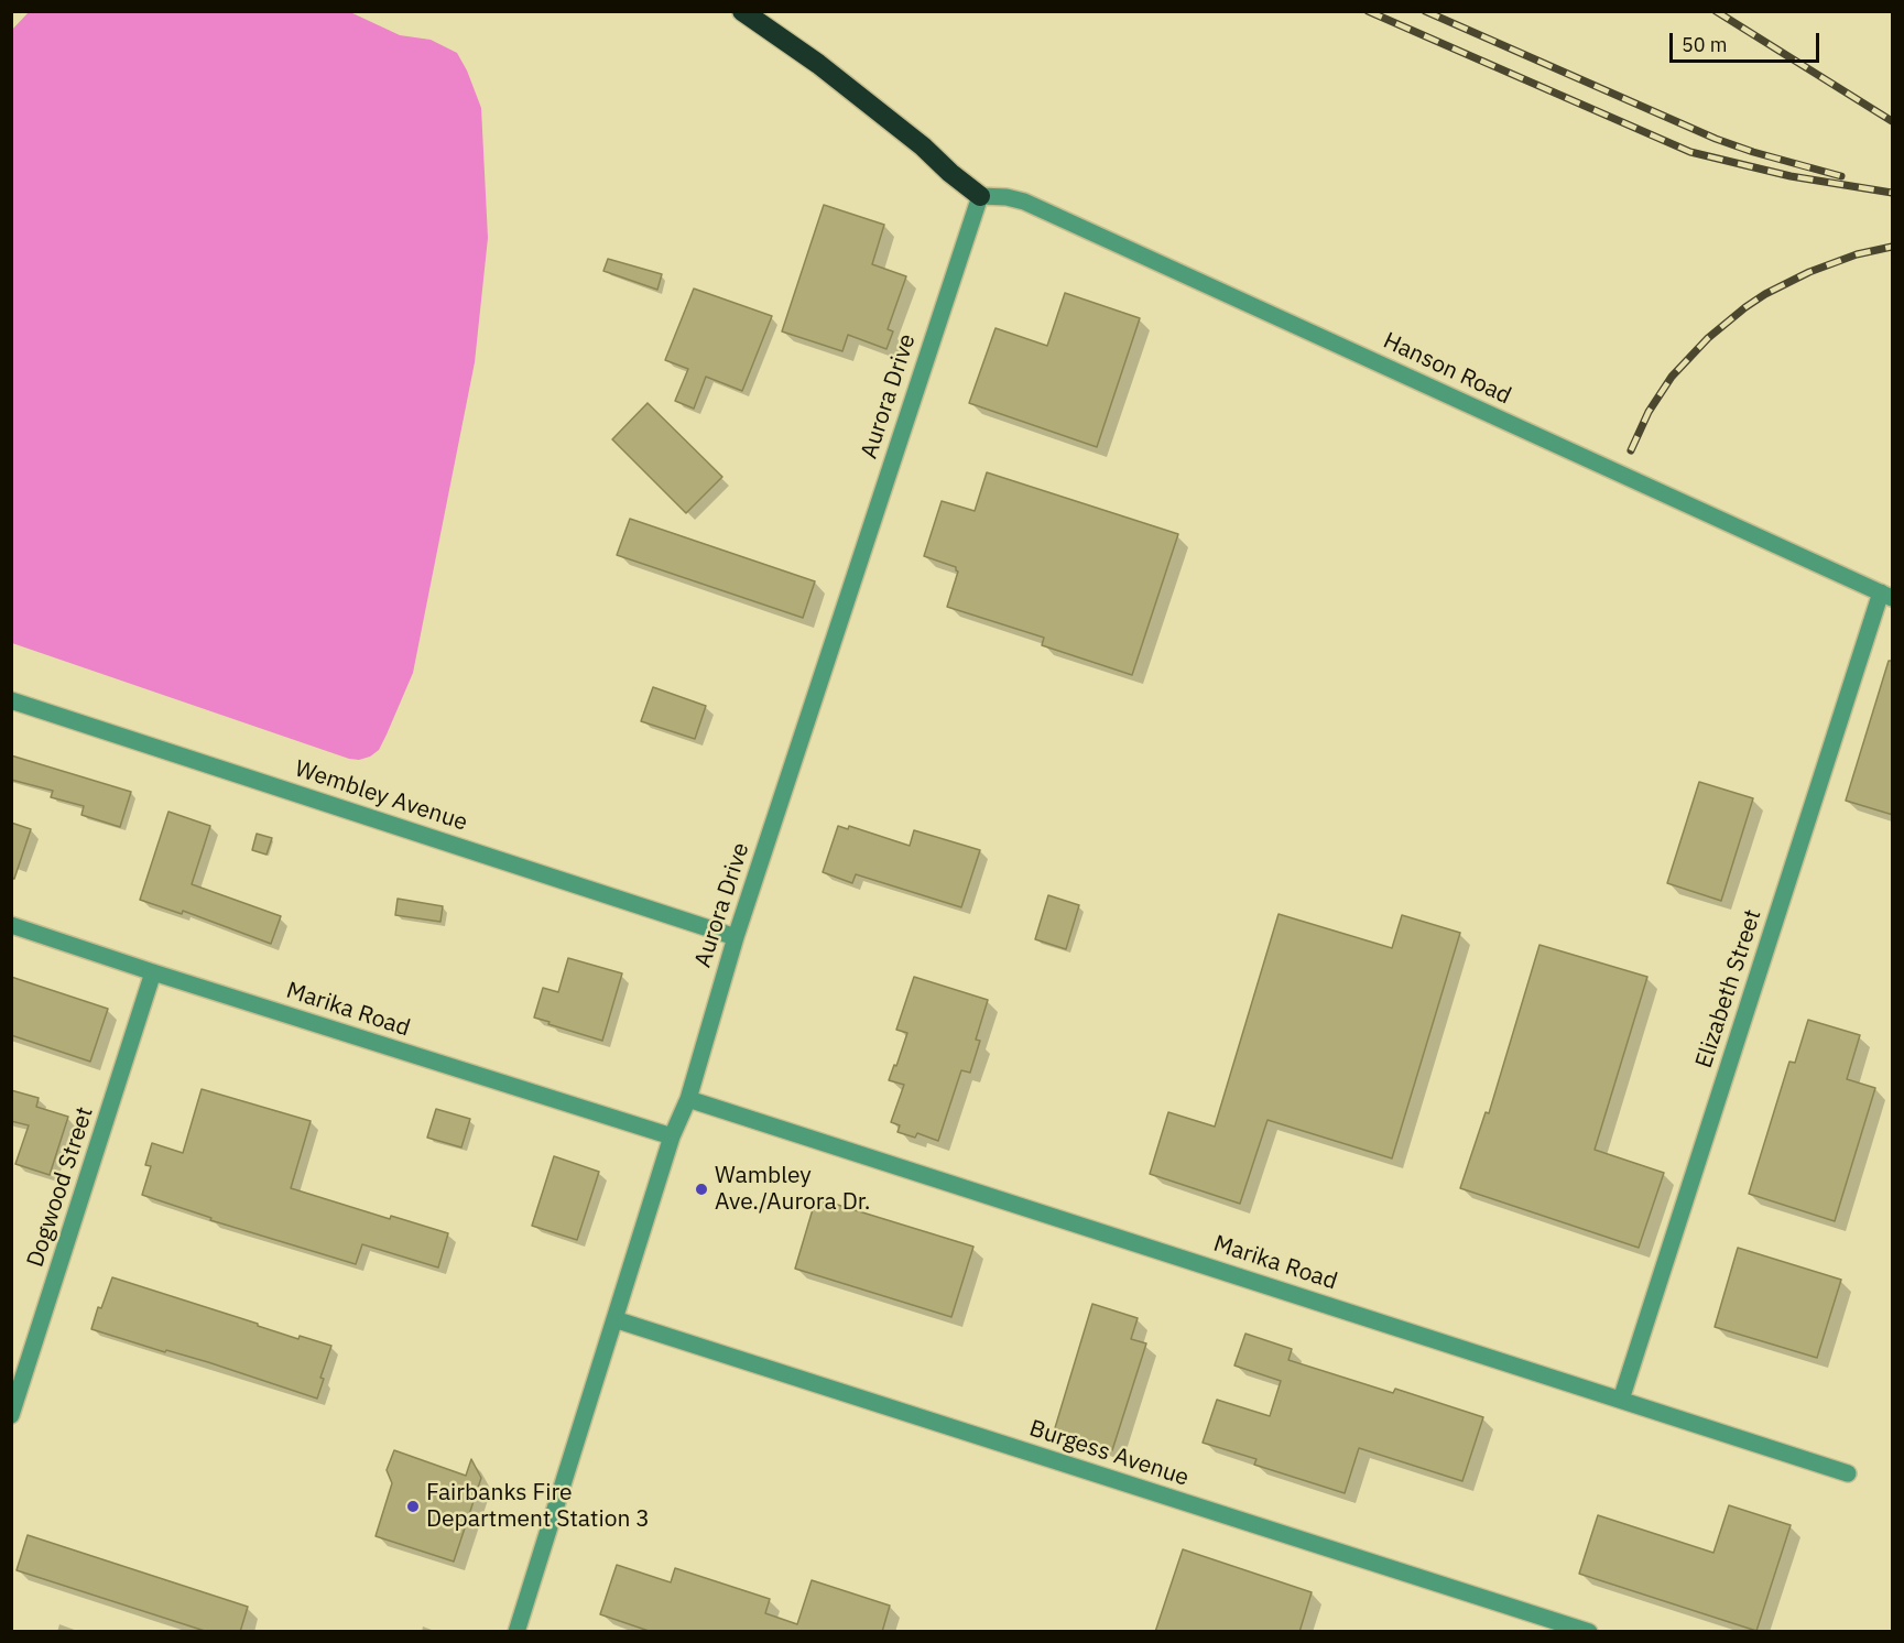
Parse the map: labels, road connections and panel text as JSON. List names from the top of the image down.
{
  "streets": {
    "street": [
      "Hanson Road",
      "Aurora Drive",
      "Wembley Avenue",
      "Elizabeth Street",
      "Marika Road",
      "Dogwood Street",
      "Burgess Avenue"
    ]
  },
  "crossings": [
    ["Hanson Road", "Aurora Drive"],
    ["Hanson Road", "Elizabeth Street"],
    ["Aurora Drive", "Wembley Avenue"],
    ["Aurora Drive", "Marika Road"],
    ["Aurora Drive", "Burgess Avenue"],
    ["Elizabeth Street", "Marika Road"],
    ["Marika Road", "Dogwood Street"]
  ],
  "places": ["Wambley Ave./Aurora Dr.", "Fairbanks Fire Department Station 3"],
  "scale_bar": "50 m"
}
